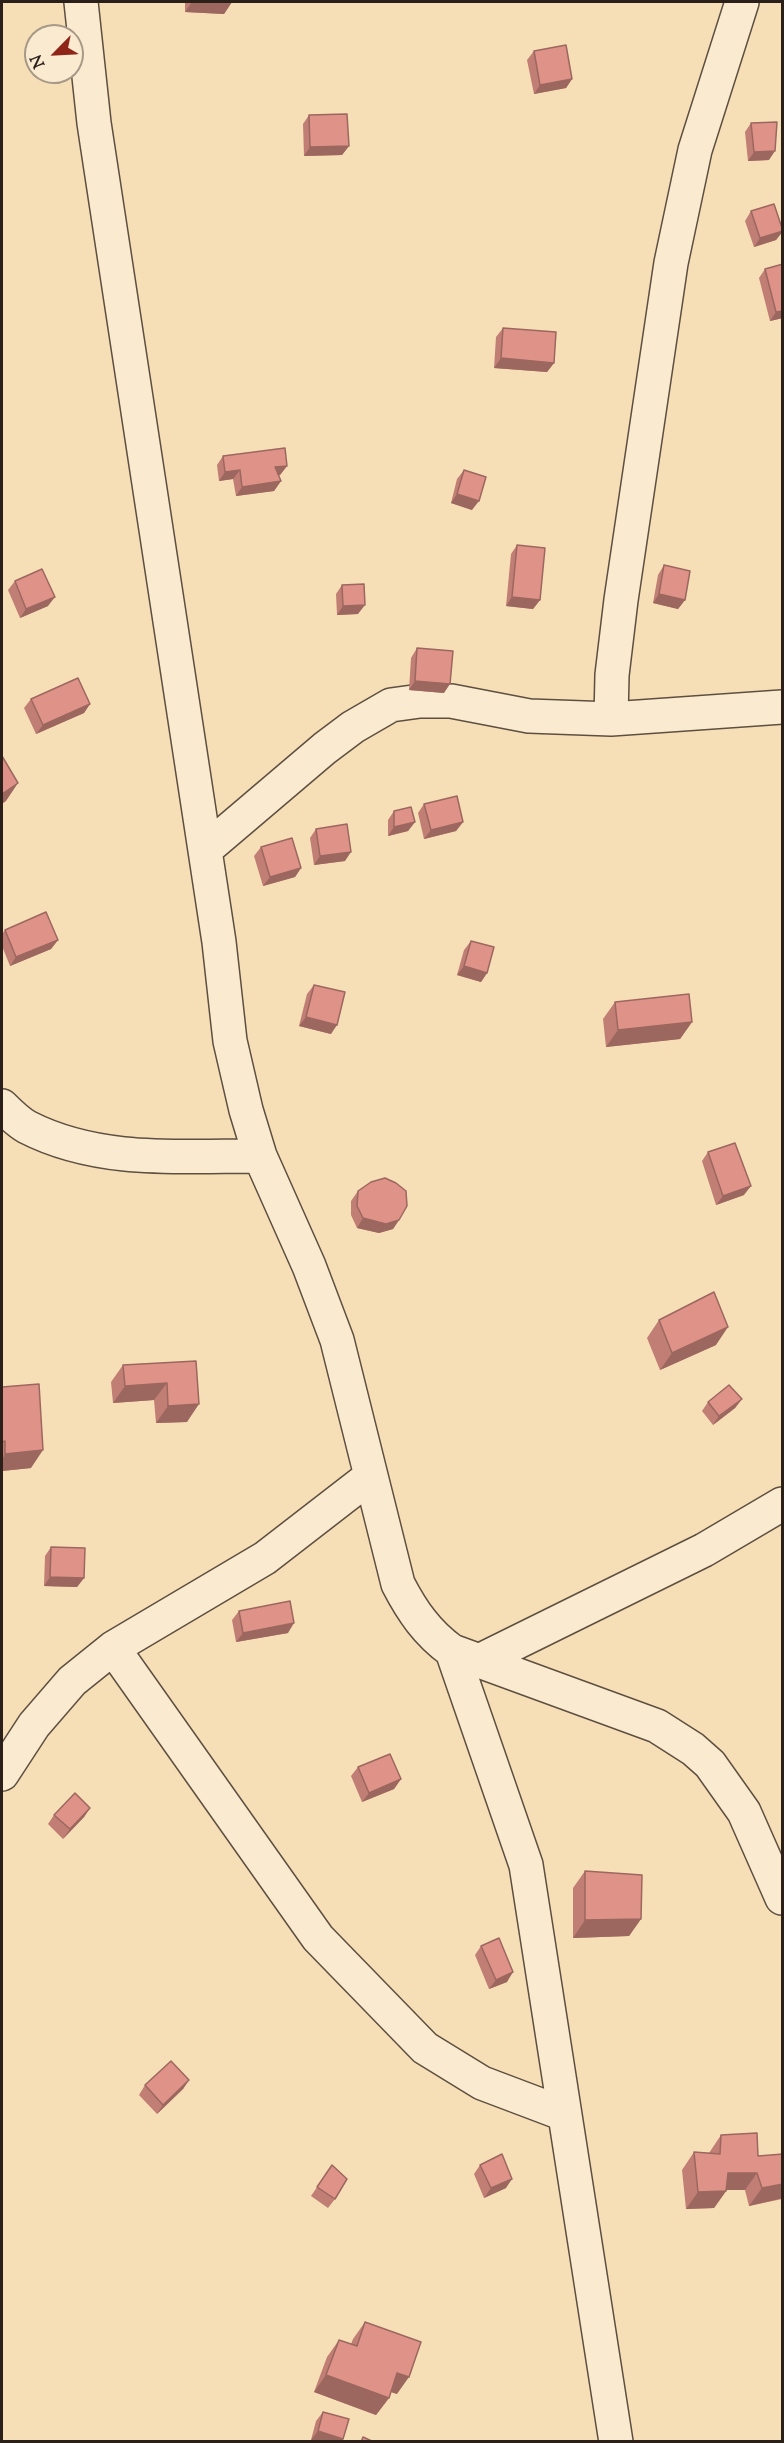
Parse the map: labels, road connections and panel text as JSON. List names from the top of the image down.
{
  "north": "bottom left"
}
